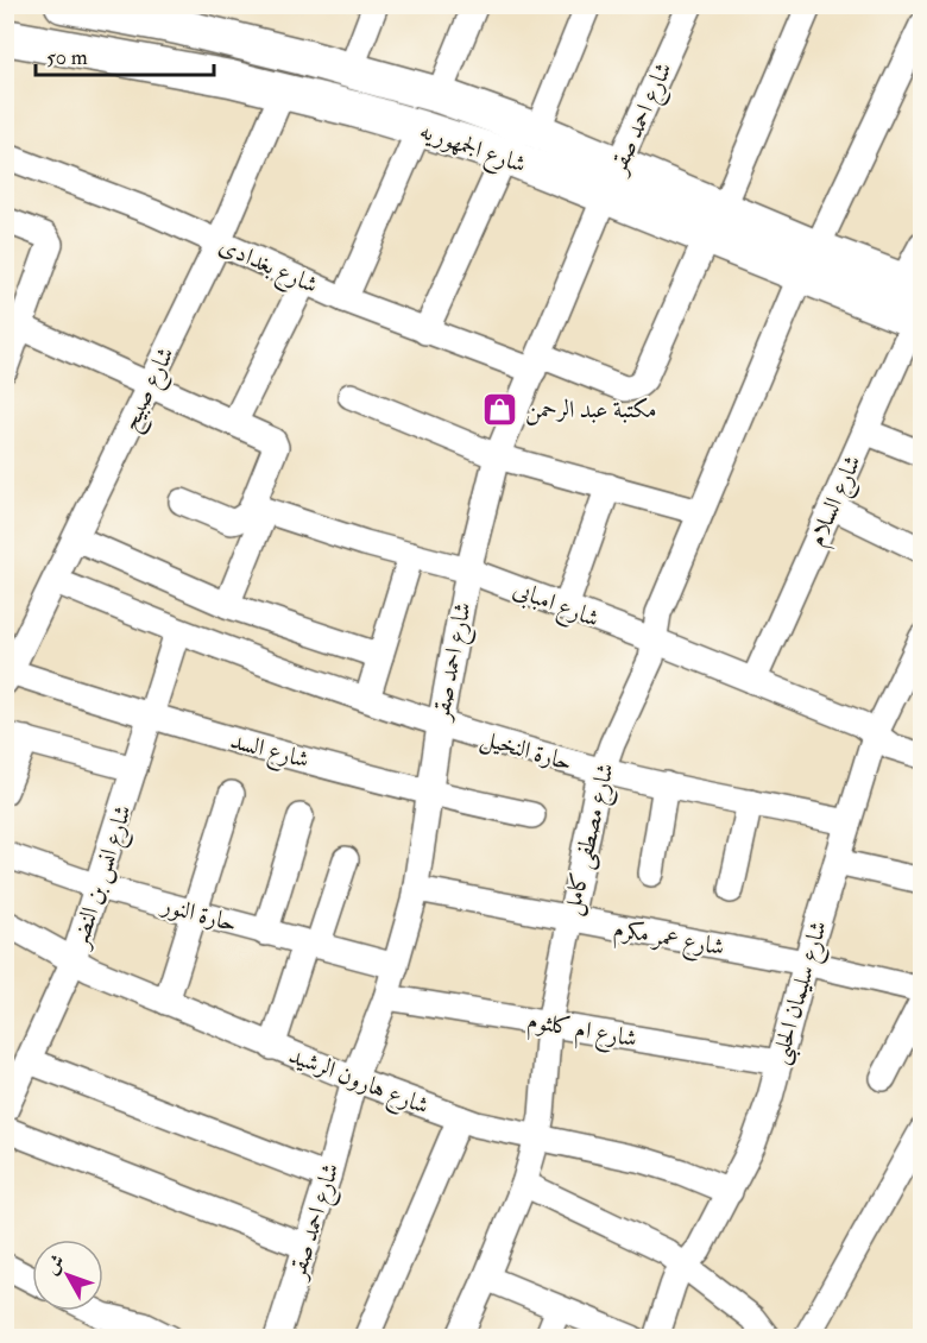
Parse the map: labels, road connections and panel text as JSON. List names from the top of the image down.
{
  "streets": {
    "main road": ["شارع الجمهوريه"],
    "street": [
      "شارع احمد صقر",
      "شارع بغدادى",
      "شارع صبيح",
      "شارع السلام",
      "شارع امبابى",
      "شارع السد",
      "حارة النخيل",
      "شارع مصطفى كامل",
      "شارع انس بن النضر",
      "حارة النور",
      "شارع عمر مكرم",
      "شارع سليمان الحلبى",
      "شارع ام كلثوم",
      "شارع هارون الرشيد"
    ]
  },
  "crossings": [
    ["شارع احمد صقر", "شارع الجمهوريه"],
    ["شارع احمد صقر", "شارع بغدادى"],
    ["شارع احمد صقر", "شارع امبابى"],
    ["شارع احمد صقر", "شارع السد"],
    ["شارع احمد صقر", "حارة النخيل"],
    ["شارع احمد صقر", "حارة النور"],
    ["شارع احمد صقر", "شارع عمر مكرم"],
    ["شارع احمد صقر", "شارع ام كلثوم"],
    ["شارع احمد صقر", "شارع هارون الرشيد"],
    ["شارع الجمهوريه", "شارع بغدادى"],
    ["شارع الجمهوريه", "شارع صبيح"],
    ["شارع الجمهوريه", "شارع السلام"],
    ["شارع الجمهوريه", "شارع مصطفى كامل"],
    ["شارع بغدادى", "شارع صبيح"],
    ["شارع صبيح", "شارع السد"],
    ["شارع صبيح", "حارة النخيل"],
    ["شارع السلام", "شارع امبابى"],
    ["شارع امبابى", "شارع مصطفى كامل"],
    ["شارع امبابى", "شارع سليمان الحلبى"],
    ["شارع السد", "شارع انس بن النضر"],
    ["حارة النخيل", "شارع مصطفى كامل"],
    ["حارة النخيل", "شارع انس بن النضر"],
    ["حارة النخيل", "شارع سليمان الحلبى"],
    ["شارع مصطفى كامل", "شارع عمر مكرم"],
    ["شارع مصطفى كامل", "شارع ام كلثوم"],
    ["شارع مصطفى كامل", "شارع هارون الرشيد"],
    ["شارع انس بن النضر", "حارة النور"],
    ["شارع انس بن النضر", "شارع هارون الرشيد"],
    ["شارع عمر مكرم", "شارع سليمان الحلبى"],
    ["شارع سليمان الحلبى", "شارع ام كلثوم"],
    ["شارع سليمان الحلبى", "شارع هارون الرشيد"]
  ],
  "places": {
    "shop": ["مكتبة عبد الرحمن"]
  },
  "scale_bar": "50 m",
  "north": "top left"
}
